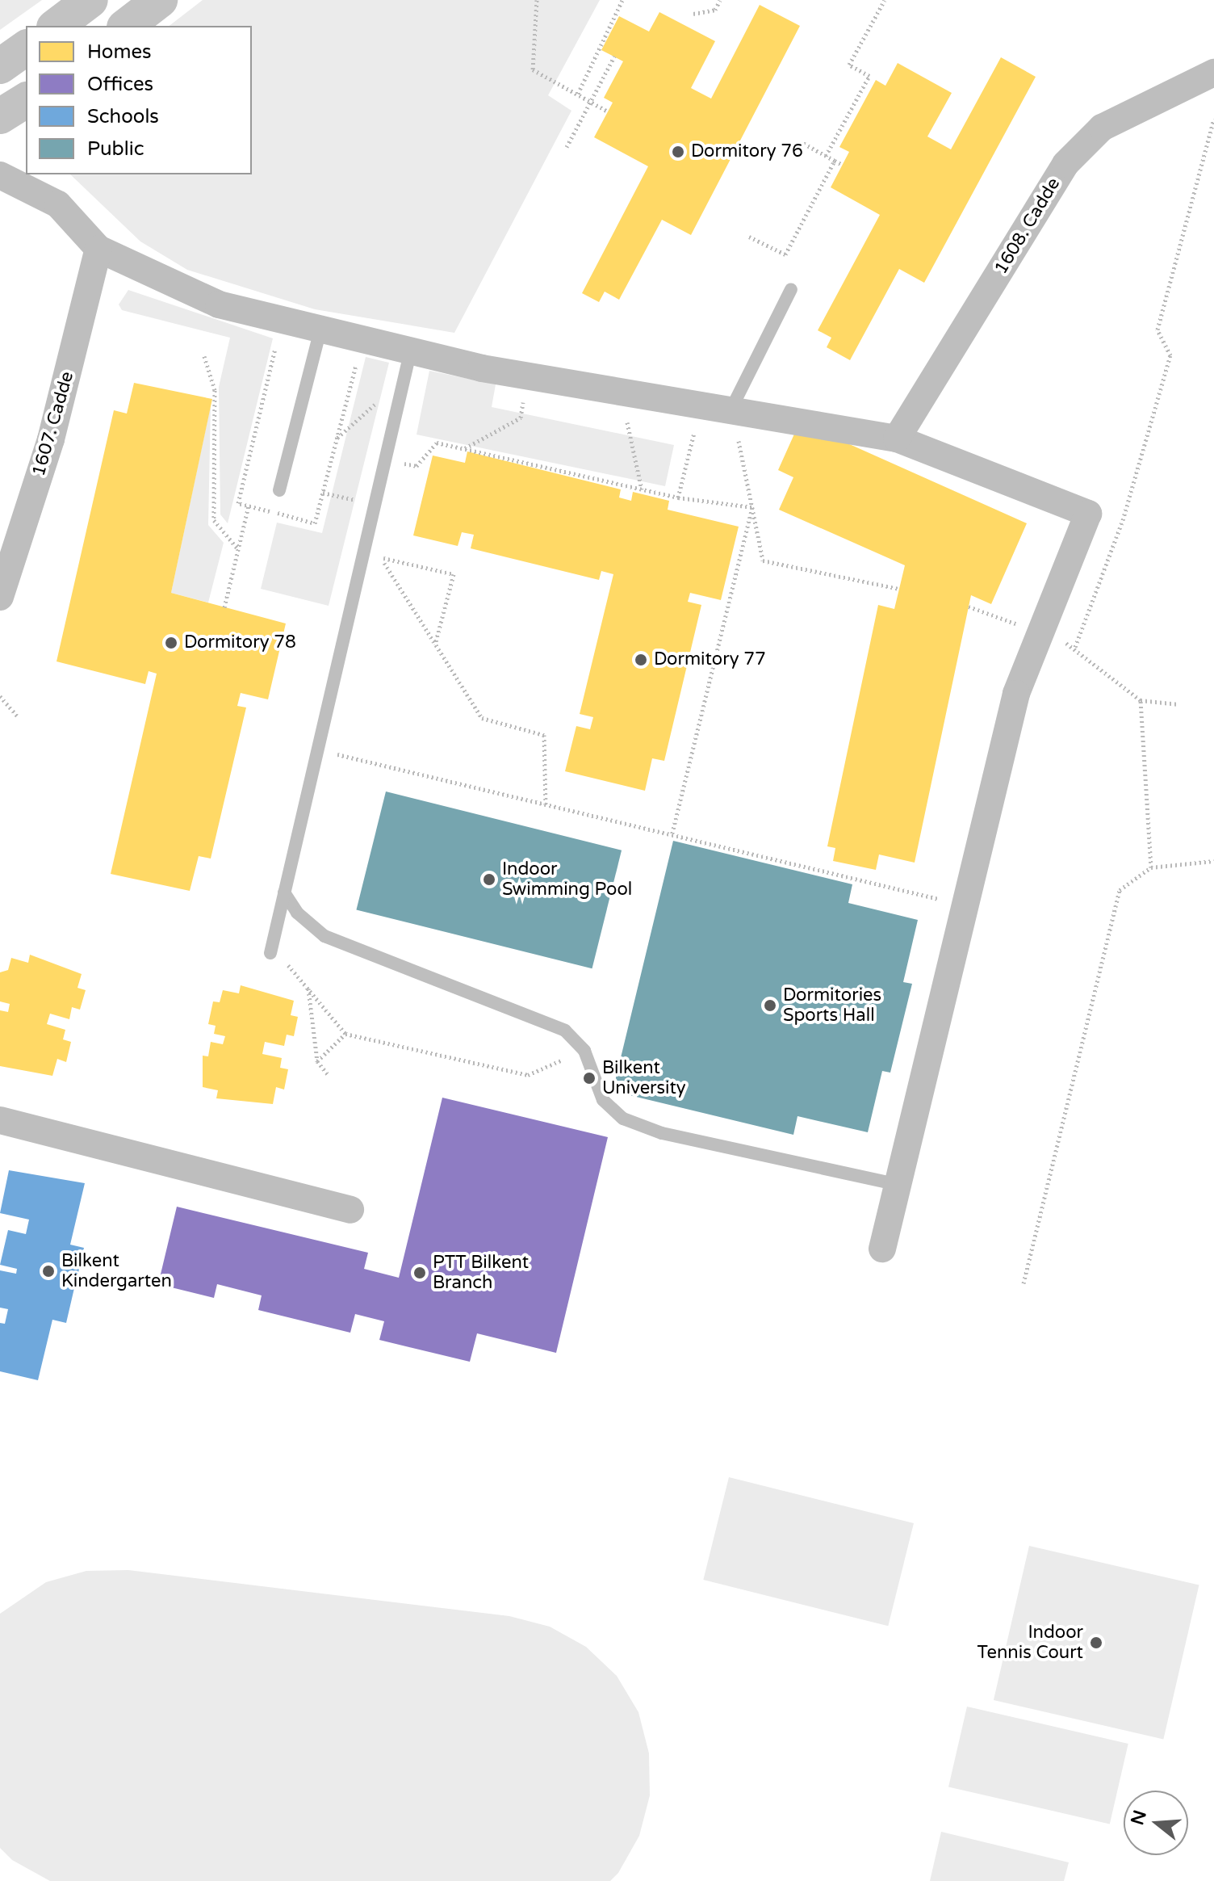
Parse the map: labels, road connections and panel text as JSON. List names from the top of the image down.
{
  "streets": {
    "street": ["1608. Cadde", "1607. Cadde"]
  },
  "places": [
    "Dormitory 76",
    "Dormitory 78",
    "Dormitory 77",
    "Indoor Swimming Pool",
    "Dormitories Sports Hall",
    "Bilkent University",
    "Bilkent Kindergarten",
    "PTT Bilkent Branch",
    "Indoor Tennis Court"
  ],
  "legend": [
    "Homes",
    "Offices",
    "Schools",
    "Public"
  ],
  "north": "left"
}
